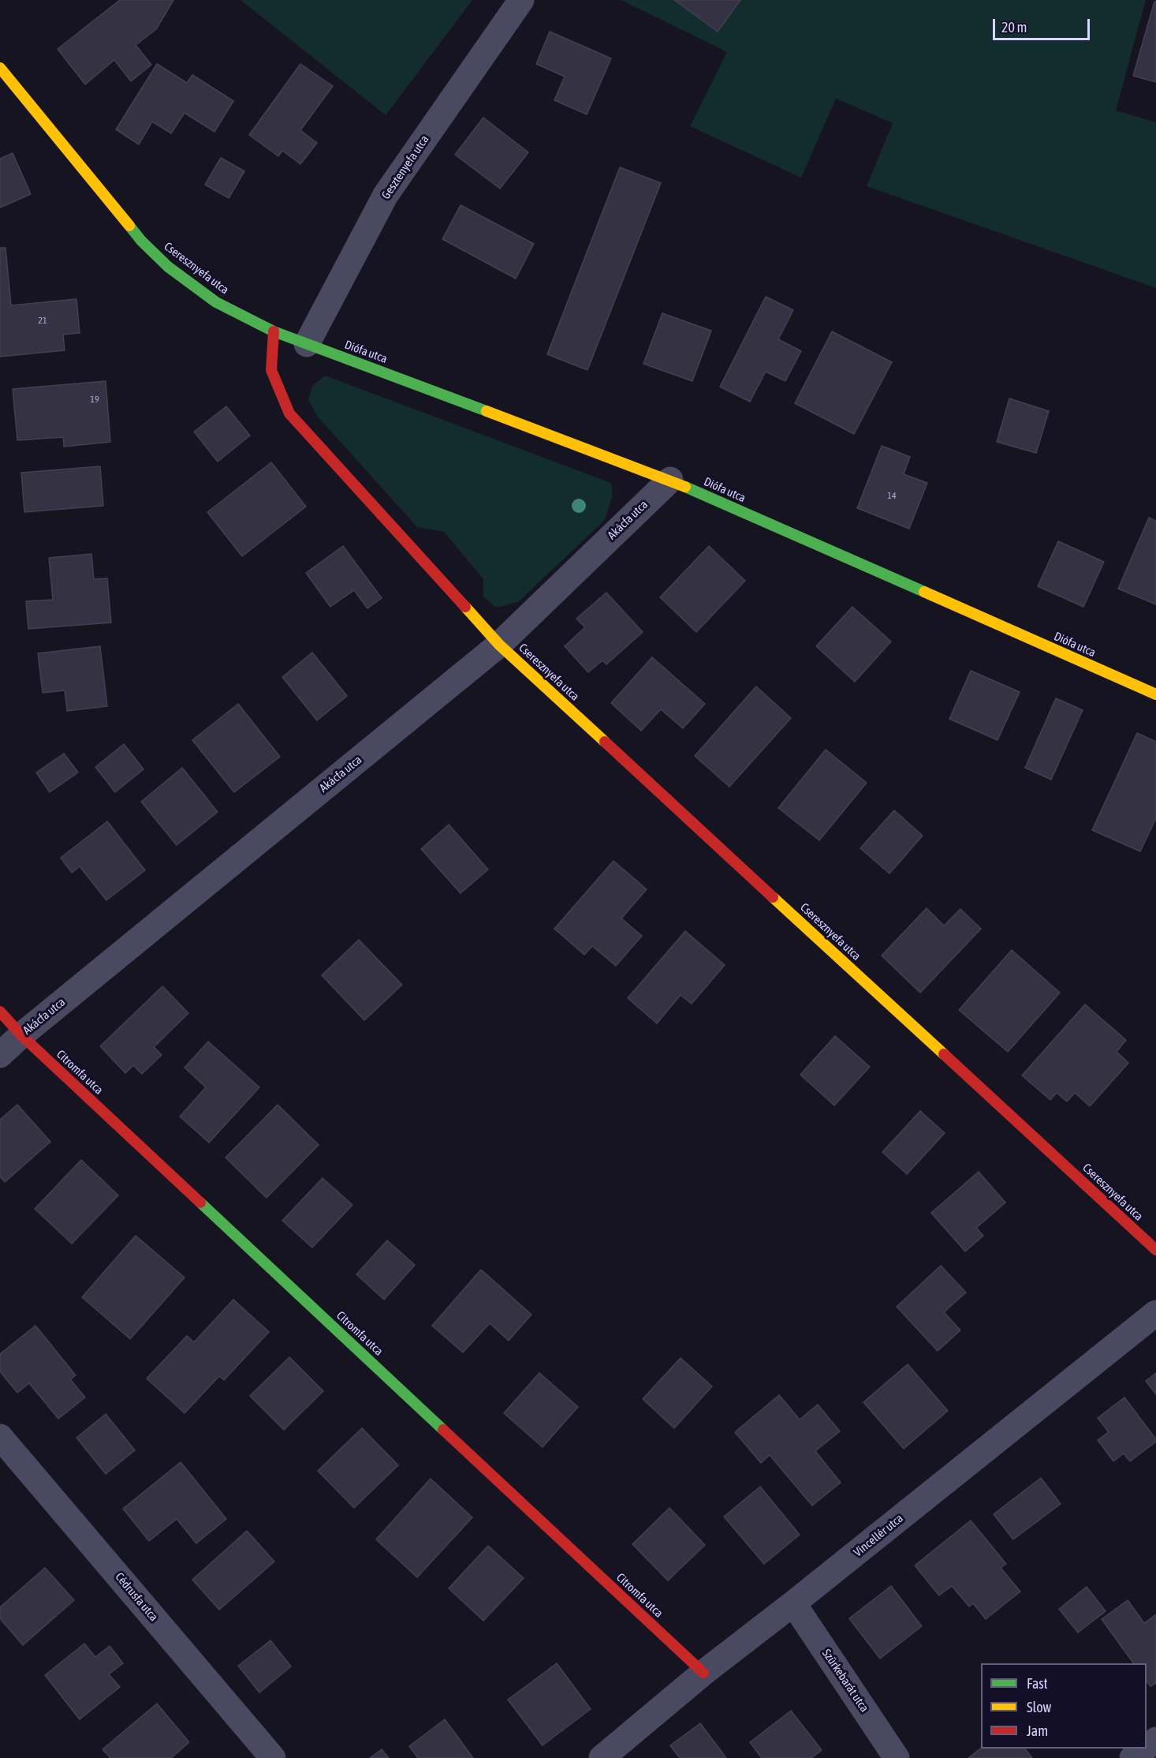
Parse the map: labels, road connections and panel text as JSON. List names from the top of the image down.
{
  "streets": {
    "street": [
      "Gesztenyefa utca",
      "Cseresznyefa utca",
      "Diófa utca",
      "Akácfa utca",
      "Citromfa utca",
      "Vincellér utca",
      "Cédrusfa utca",
      "Szürkebarát utca"
    ]
  },
  "crossings": [
    ["Gesztenyefa utca", "Diófa utca"],
    ["Cseresznyefa utca", "Diófa utca"],
    ["Cseresznyefa utca", "Akácfa utca"],
    ["Diófa utca", "Akácfa utca"],
    ["Akácfa utca", "Citromfa utca"],
    ["Citromfa utca", "Vincellér utca"],
    ["Vincellér utca", "Szürkebarát utca"]
  ],
  "house_numbers": ["21", "19", "14"],
  "legend": ["Fast", "Slow", "Jam"],
  "scale_bar": "20 m"
}
